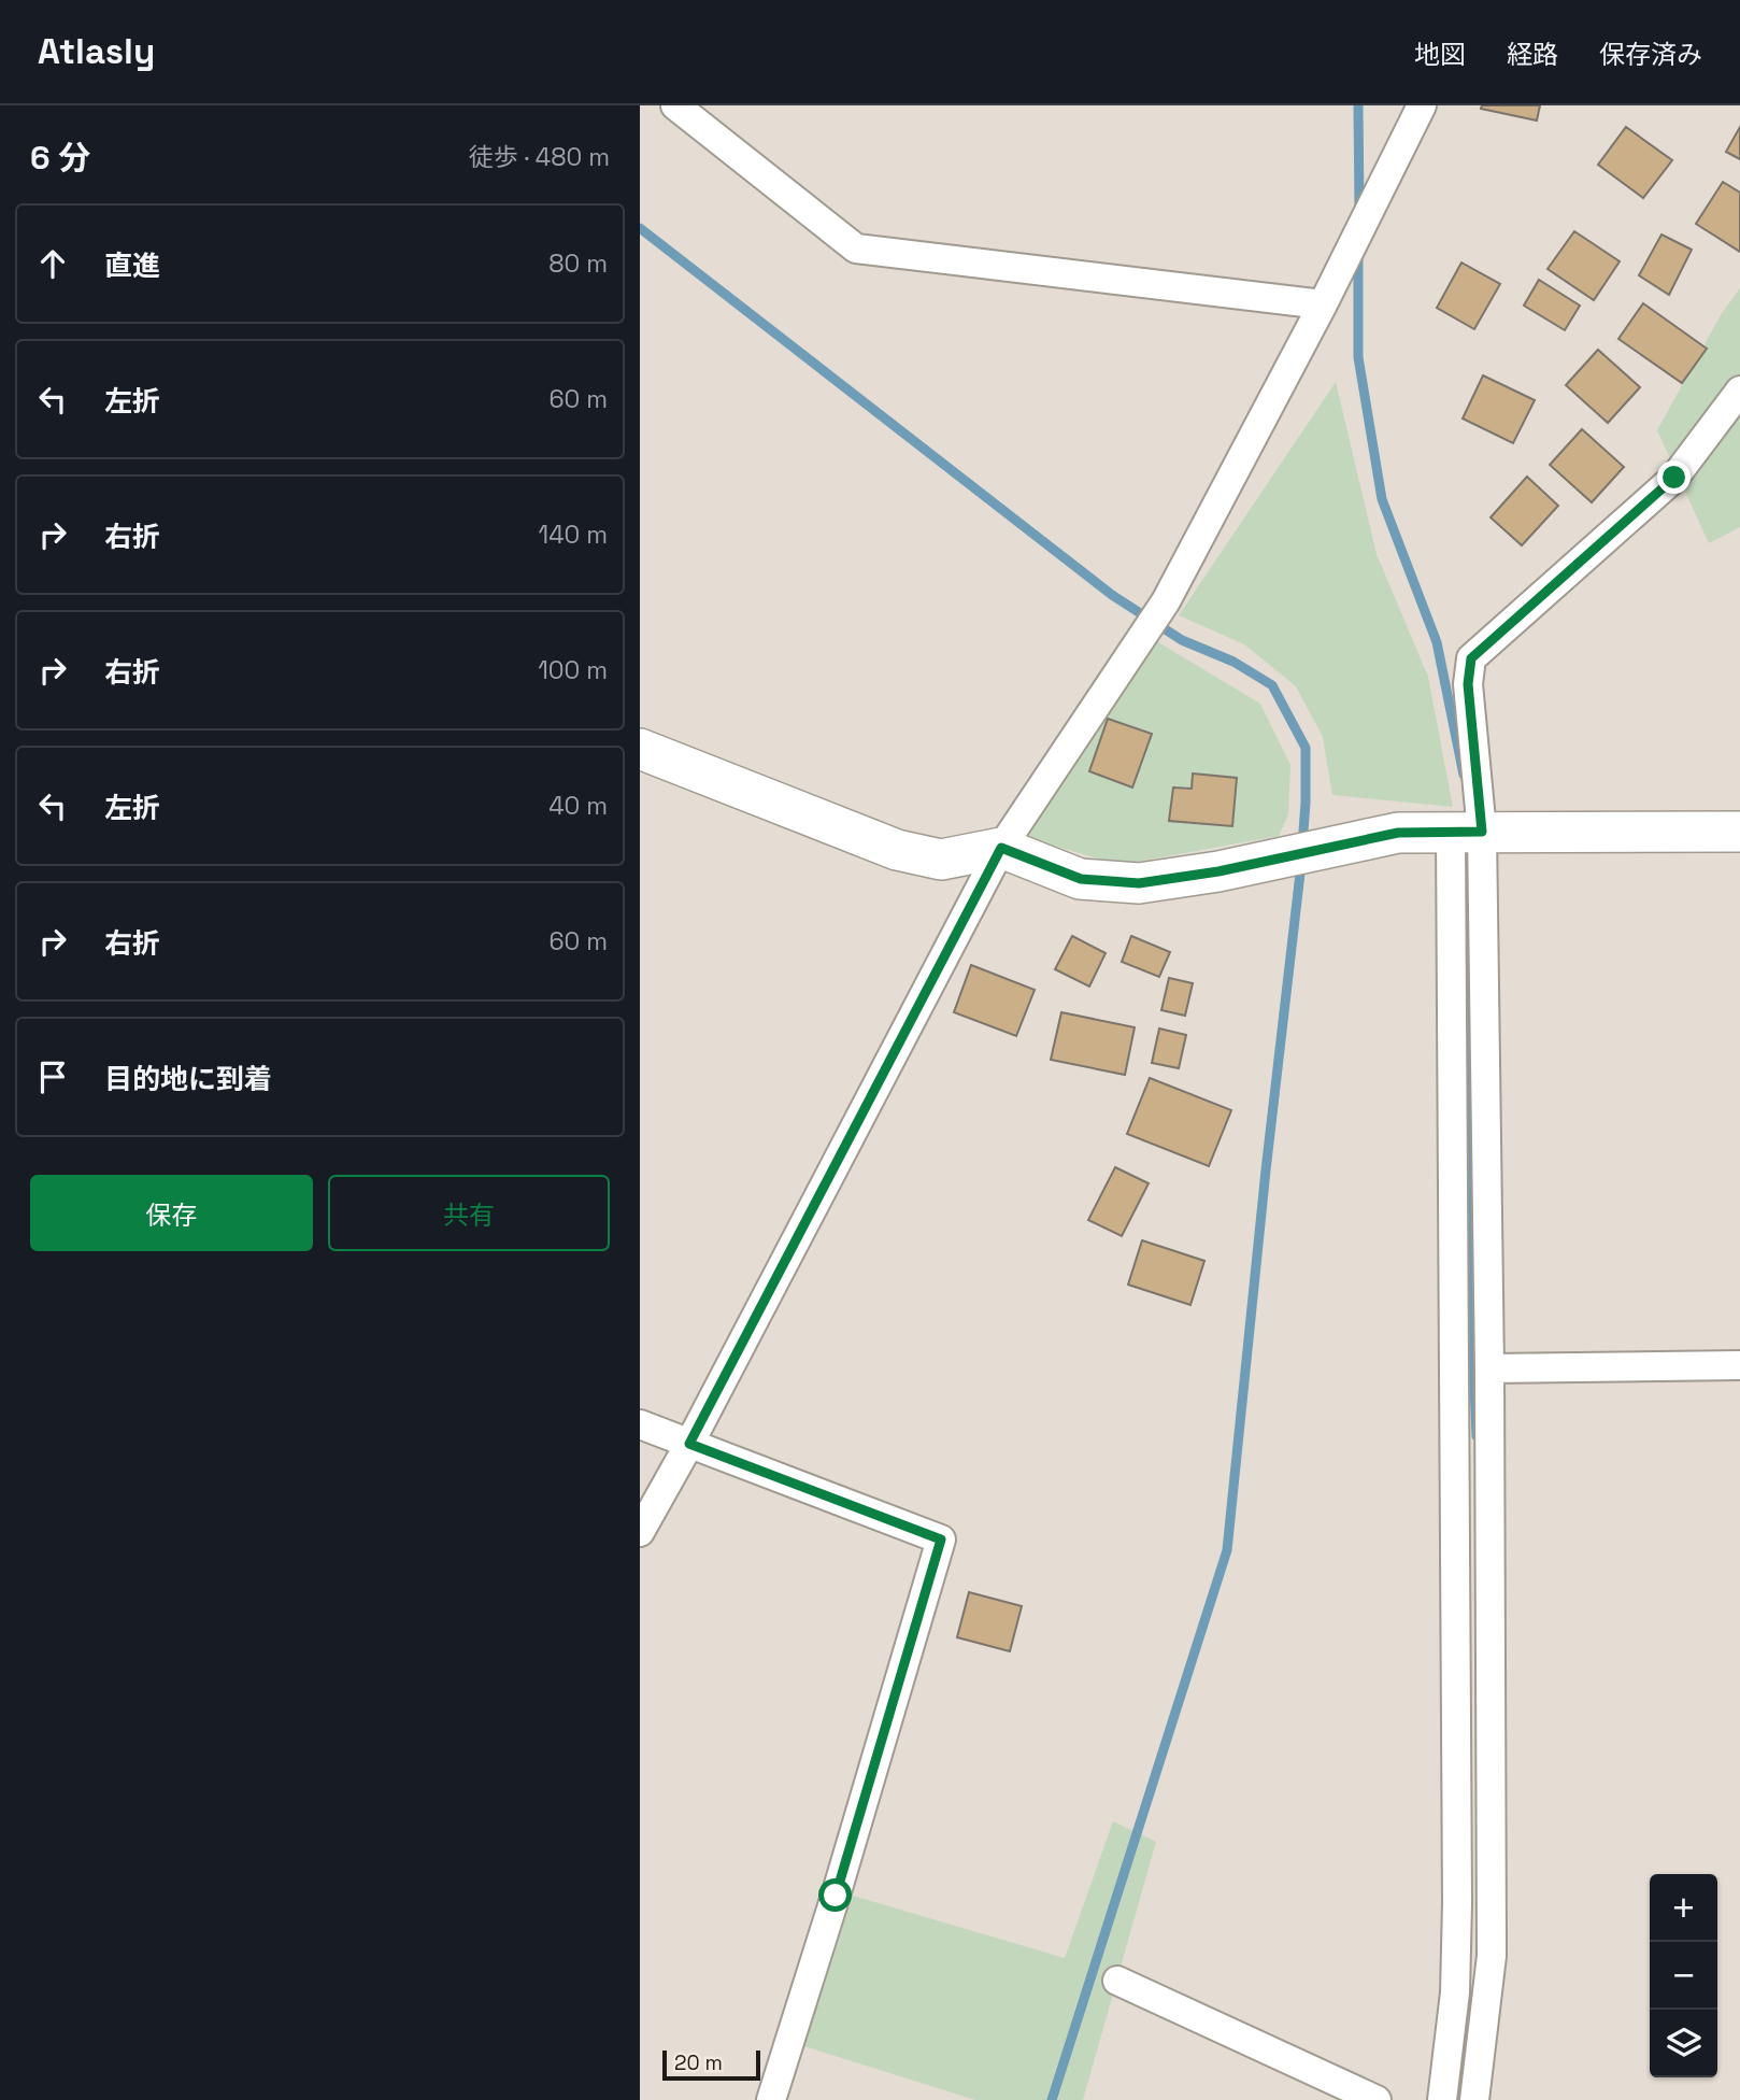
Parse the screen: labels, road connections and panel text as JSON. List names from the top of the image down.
{
  "scale_bar": "20 m",
  "page": {
    "header": "Atlasly",
    "nav": ["地図", "経路", "保存済み"],
    "heading": ["6 分", "徒歩 · 480 m"],
    "list": [
      ["直進", "80 m"],
      ["左折", "60 m"],
      ["右折", "140 m"],
      ["右折", "100 m"],
      ["左折", "40 m"],
      ["右折", "60 m"],
      "目的地に到着"
    ],
    "buttons": ["保存", "共有"],
    "map_buttons": ["+", "−"],
    "scale": "20 m"
  }
}
